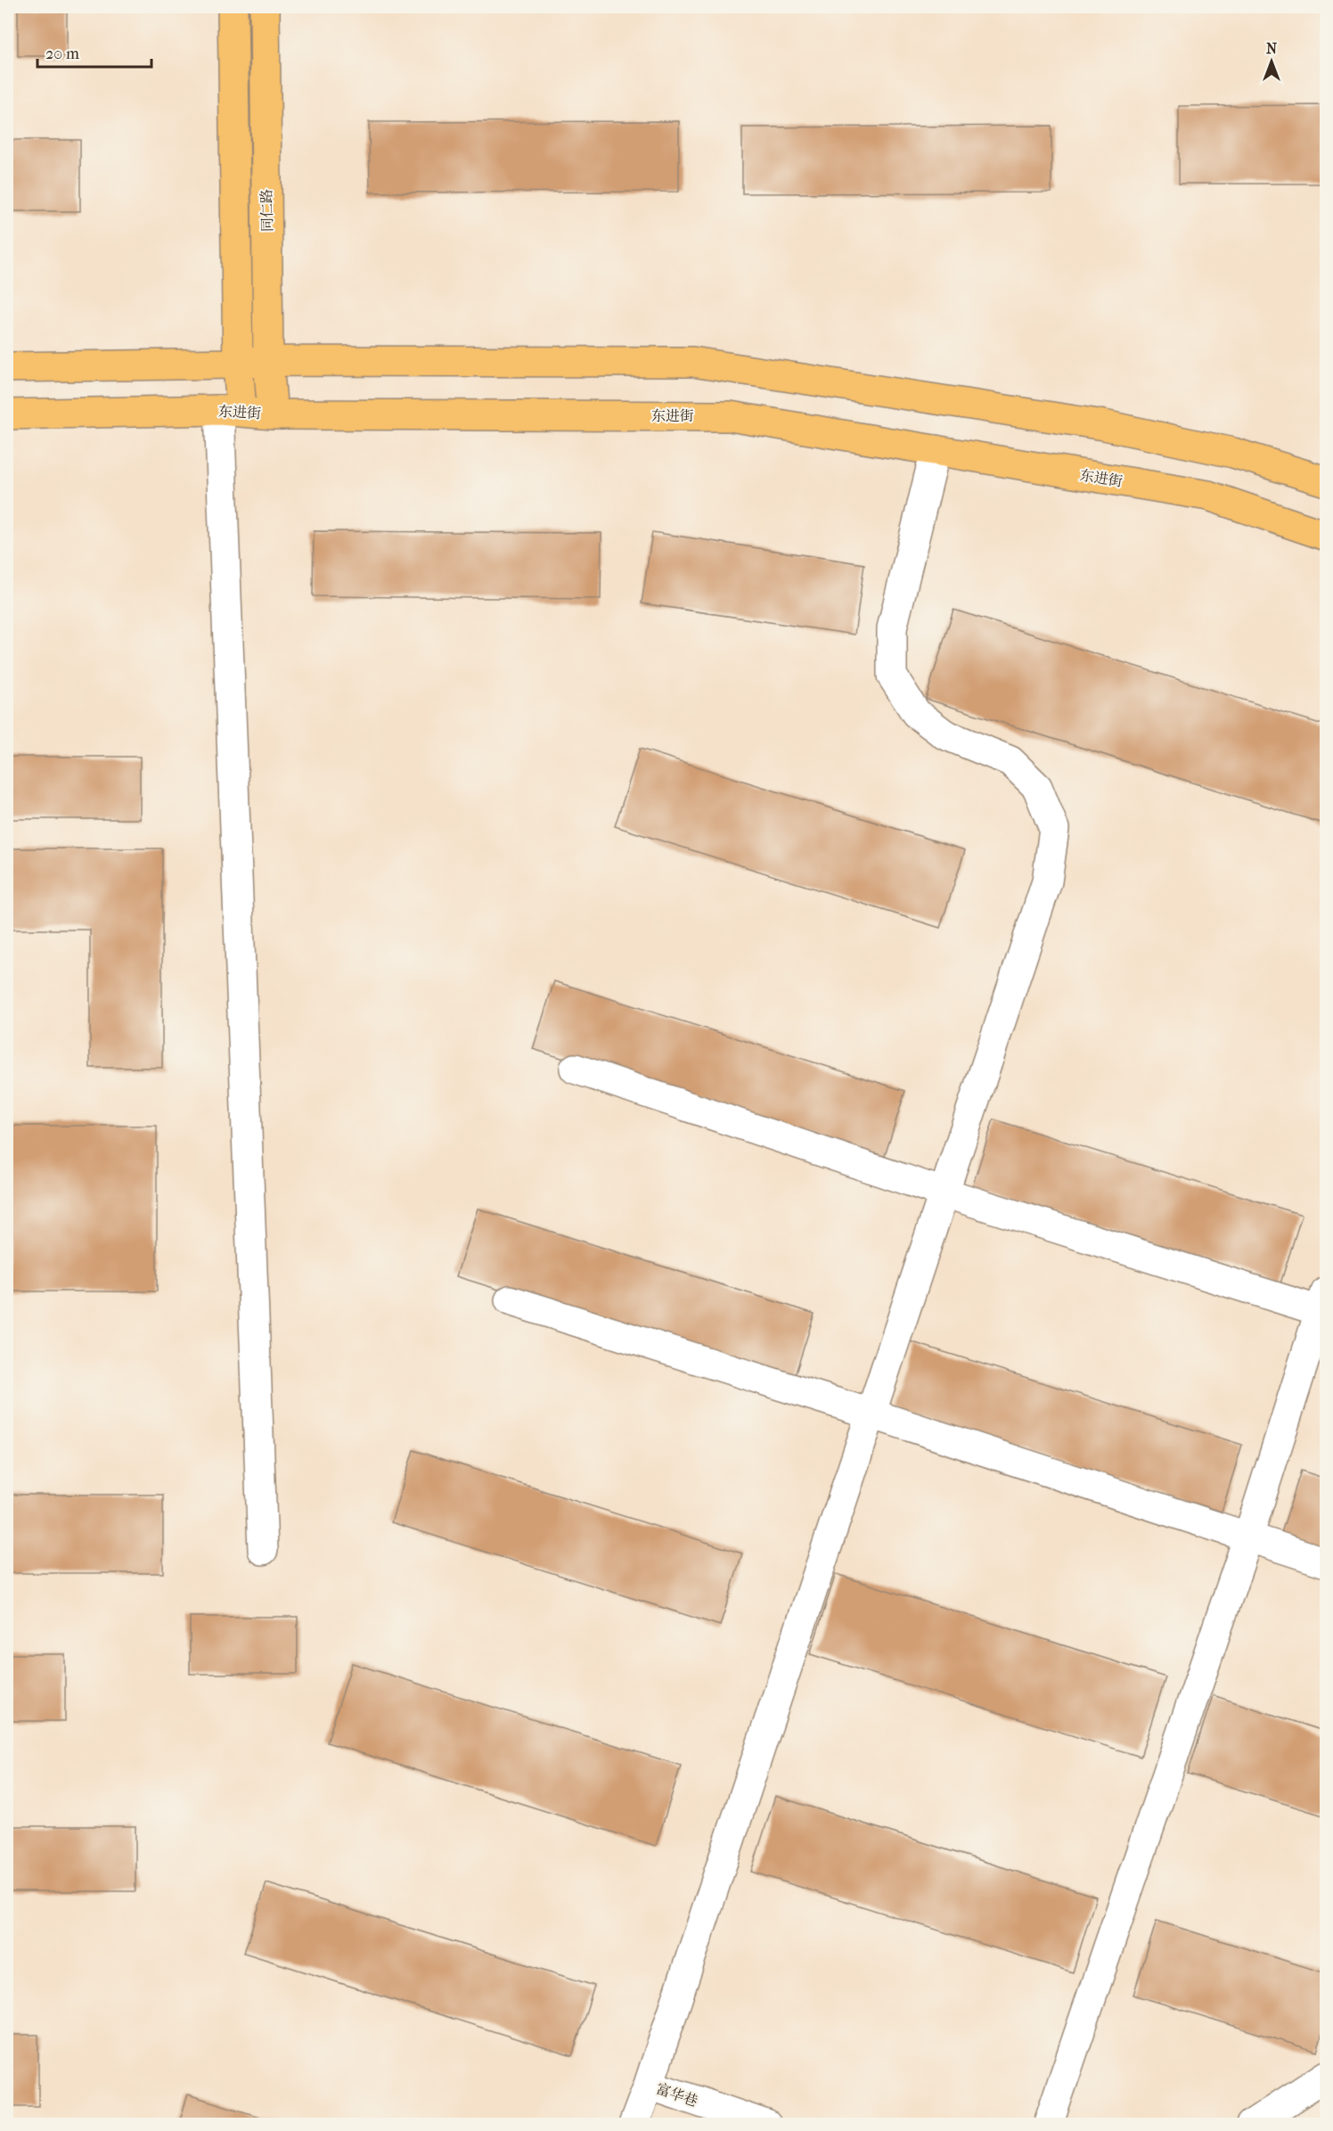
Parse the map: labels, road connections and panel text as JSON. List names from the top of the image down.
{
  "streets": {
    "main road": ["同仁路", "东进街"],
    "street": ["富华巷"]
  },
  "crossings": [
    ["同仁路", "东进街"]
  ],
  "scale_bar": "20 m",
  "north": "top"
}
